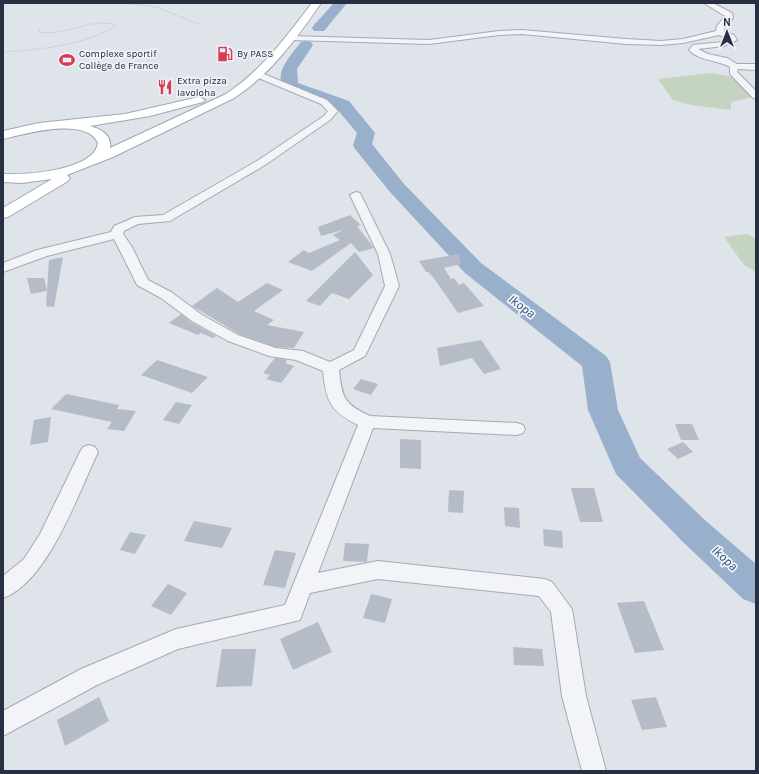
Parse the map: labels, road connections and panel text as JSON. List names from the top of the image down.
{
  "water": ["Ikopa"],
  "places": {
    "fuel station": ["By PASS"],
    "sports": ["Complexe sportif Collège de France"],
    "restaurant": ["Extra pizza Iavoloha"]
  },
  "north": "top"
}
